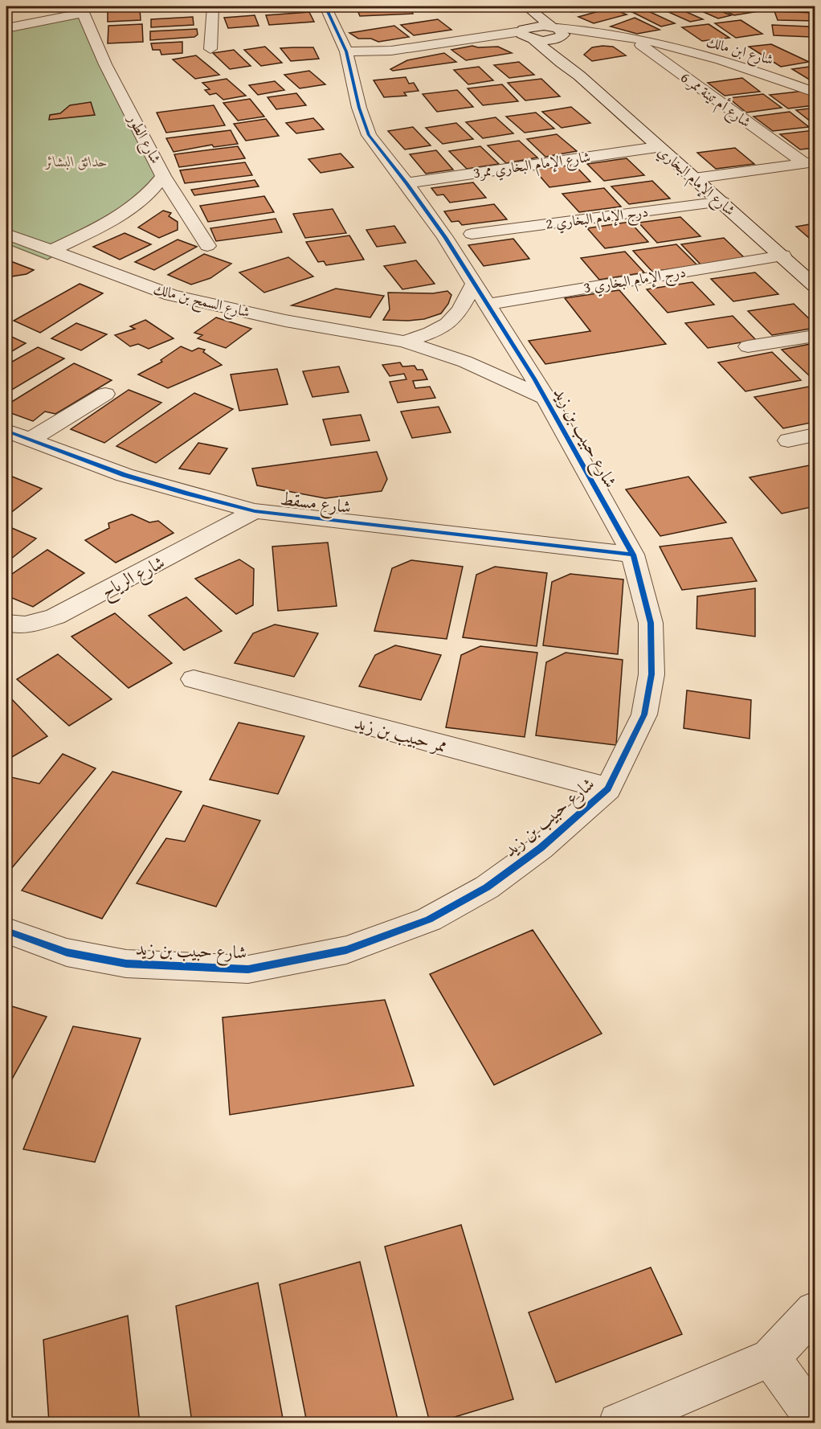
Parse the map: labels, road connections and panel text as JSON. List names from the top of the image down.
{
  "streets": {
    "street": [
      "شارع ابن مالك",
      "شارع أم تينة ممر 6",
      "شارع الطور",
      "شارع الإمام البخاري ممر3",
      "شارع الإمام البخاري",
      "درج الإمام البخاري 2",
      "درج الإمام البخاري 3",
      "شارع السمح بن مالك",
      "شارع حبيب بن زيد",
      "شارع مسقط",
      "شارع الرياح",
      "ممر حبيب بن زيد"
    ]
  },
  "crossings": [
    ["شارع ابن مالك", "شارع أم تينة ممر 6"],
    ["شارع ابن مالك", "شارع الإمام البخاري"],
    ["شارع الطور", "شارع السمح بن مالك"],
    ["شارع الإمام البخاري ممر3", "شارع الإمام البخاري"],
    ["شارع الإمام البخاري ممر3", "شارع حبيب بن زيد"],
    ["شارع الإمام البخاري", "درج الإمام البخاري 2"],
    ["شارع الإمام البخاري", "درج الإمام البخاري 3"],
    ["درج الإمام البخاري 3", "شارع حبيب بن زيد"],
    ["شارع السمح بن مالك", "شارع حبيب بن زيد"],
    ["شارع حبيب بن زيد", "شارع مسقط"],
    ["شارع حبيب بن زيد", "ممر حبيب بن زيد"],
    ["شارع مسقط", "شارع الرياح"]
  ],
  "parks": ["حدائق البشائر"]
}
